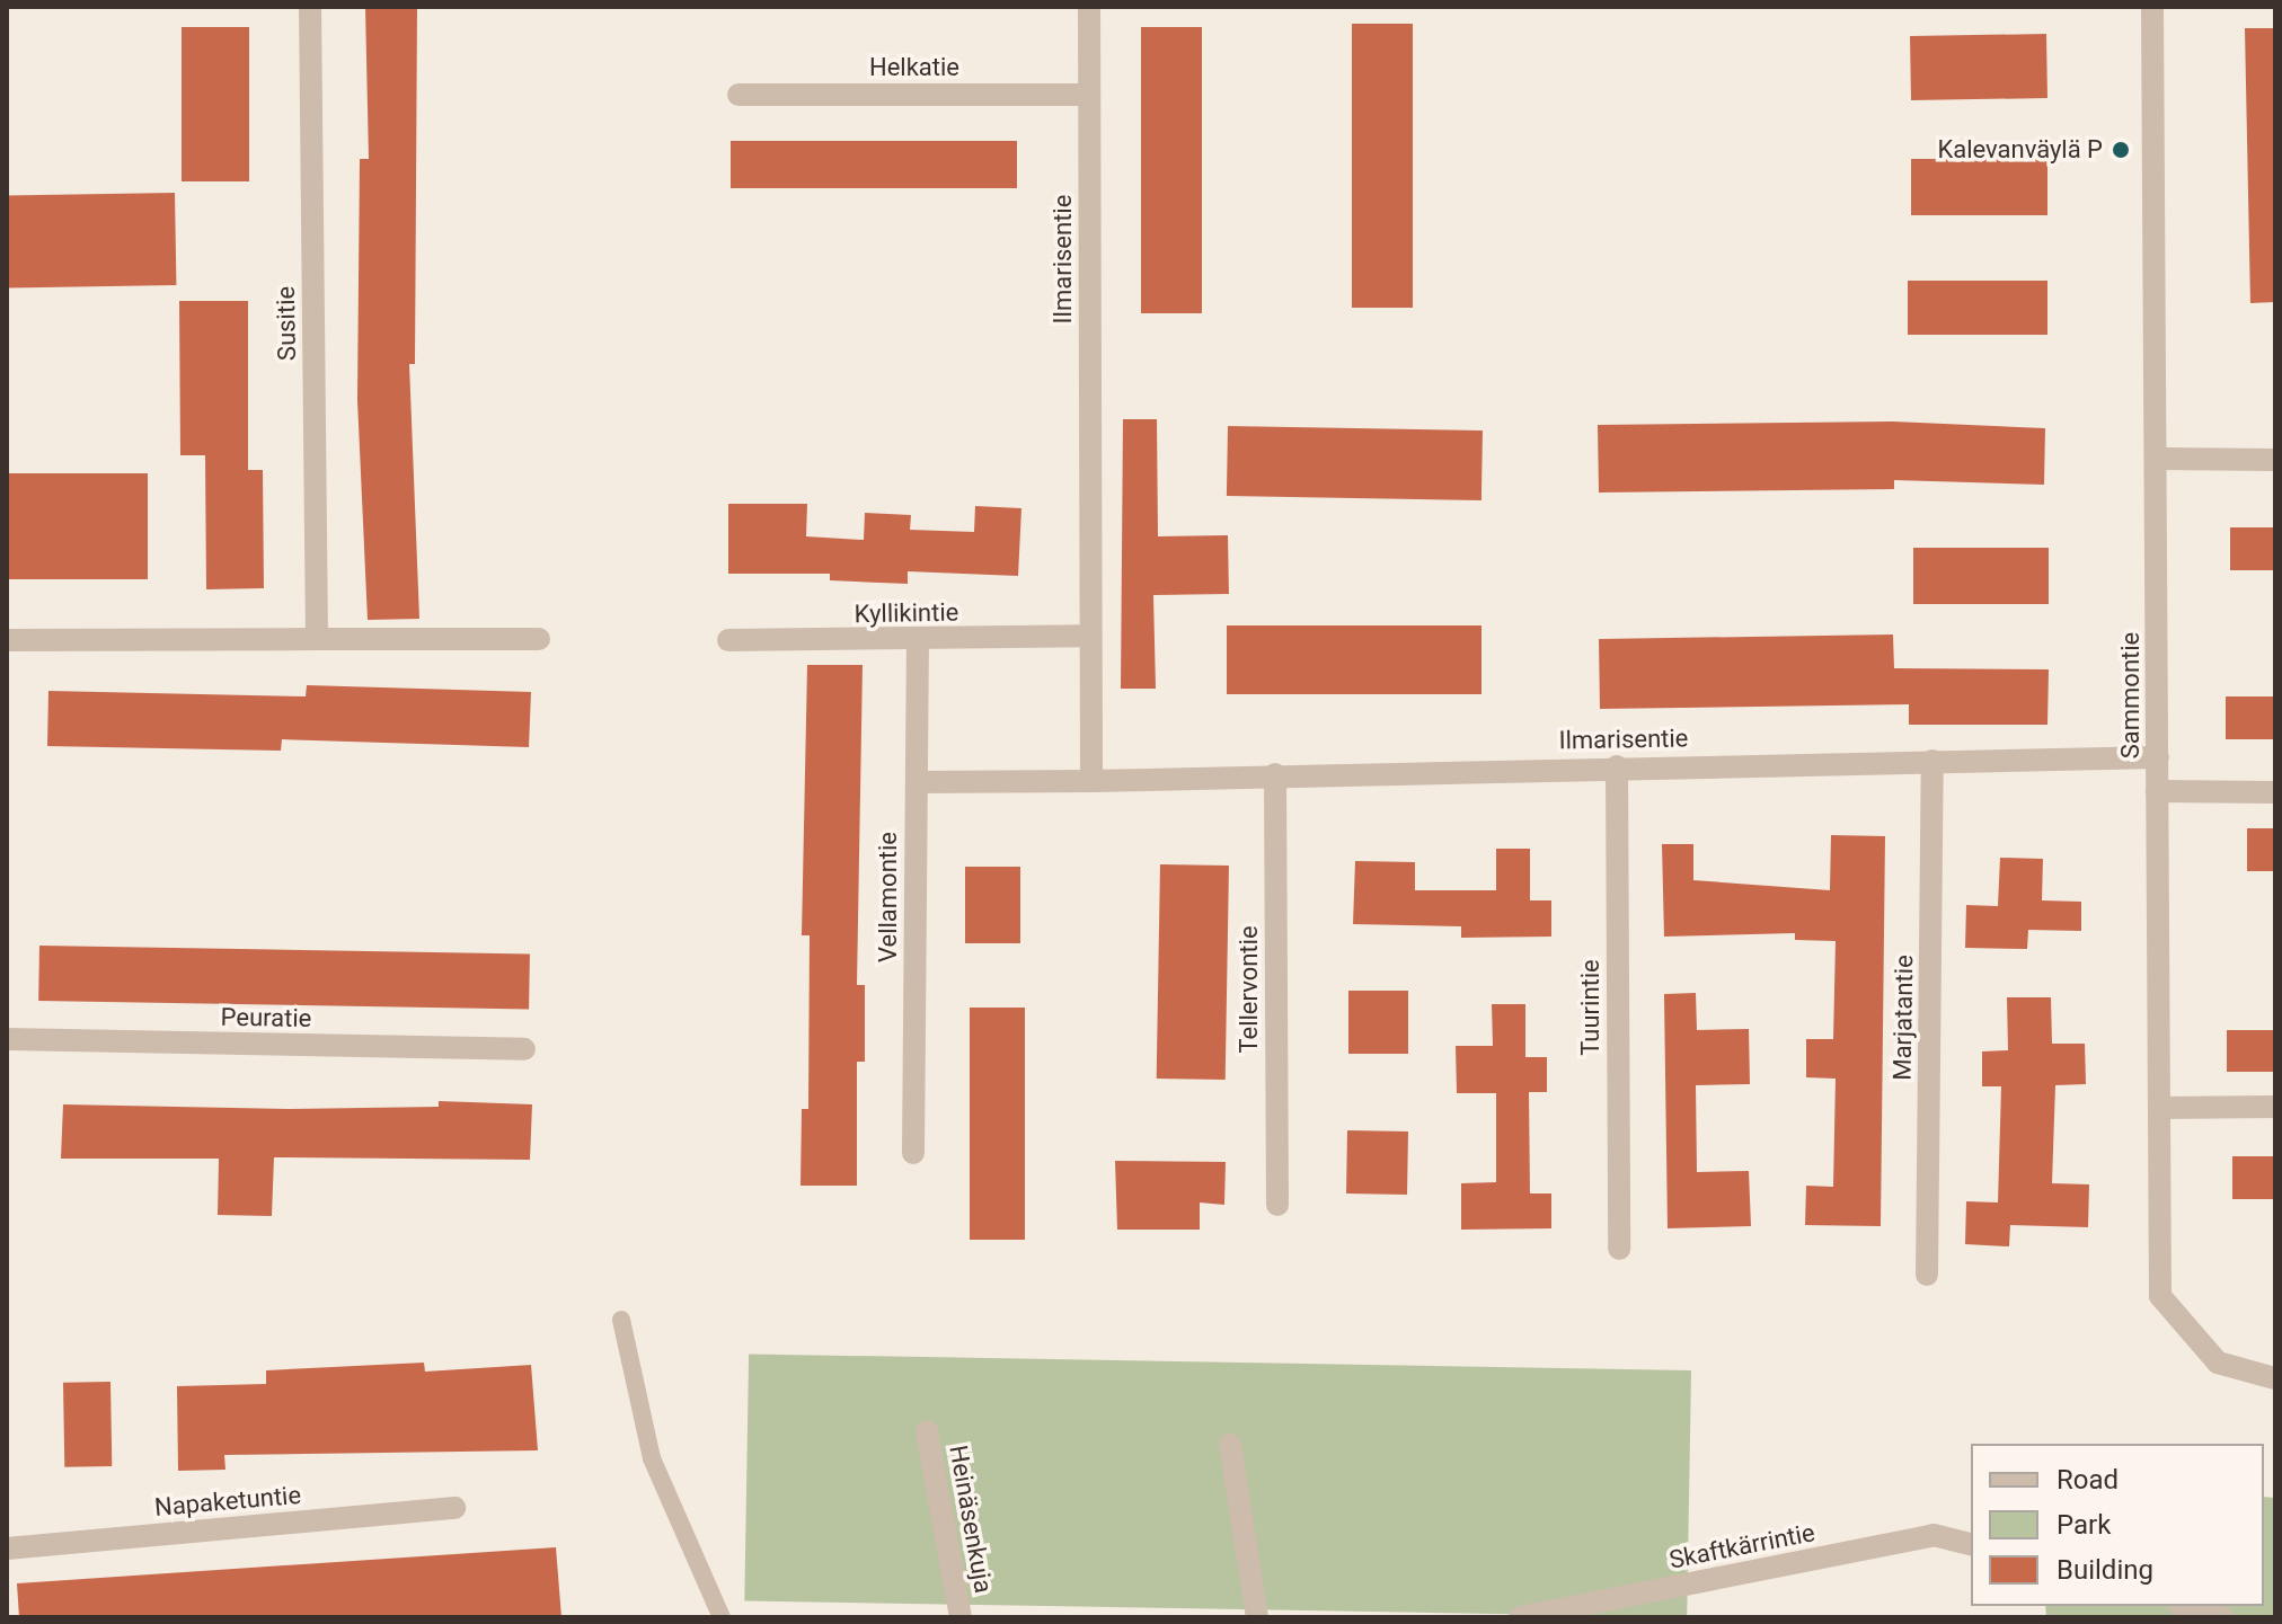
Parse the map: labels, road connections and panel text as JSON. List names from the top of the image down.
{
  "streets": {
    "street": [
      "Helkatie",
      "Ilmarisentie",
      "Susitie",
      "Kyllikintie",
      "Sammontie",
      "Vellamontie",
      "Tellervontie",
      "Tuurintie",
      "Peuratie",
      "Marjatantie",
      "Napaketuntie",
      "Heinäsenkuja",
      "Skaftkärrintie"
    ]
  },
  "crossings": [
    ["Helkatie", "Ilmarisentie"],
    ["Ilmarisentie", "Kyllikintie"],
    ["Ilmarisentie", "Sammontie"],
    ["Ilmarisentie", "Vellamontie"],
    ["Ilmarisentie", "Tellervontie"],
    ["Ilmarisentie", "Tuurintie"],
    ["Ilmarisentie", "Marjatantie"],
    ["Kyllikintie", "Vellamontie"]
  ],
  "places": ["Kalevanväylä P"],
  "legend": ["Road", "Park", "Building"]
}
